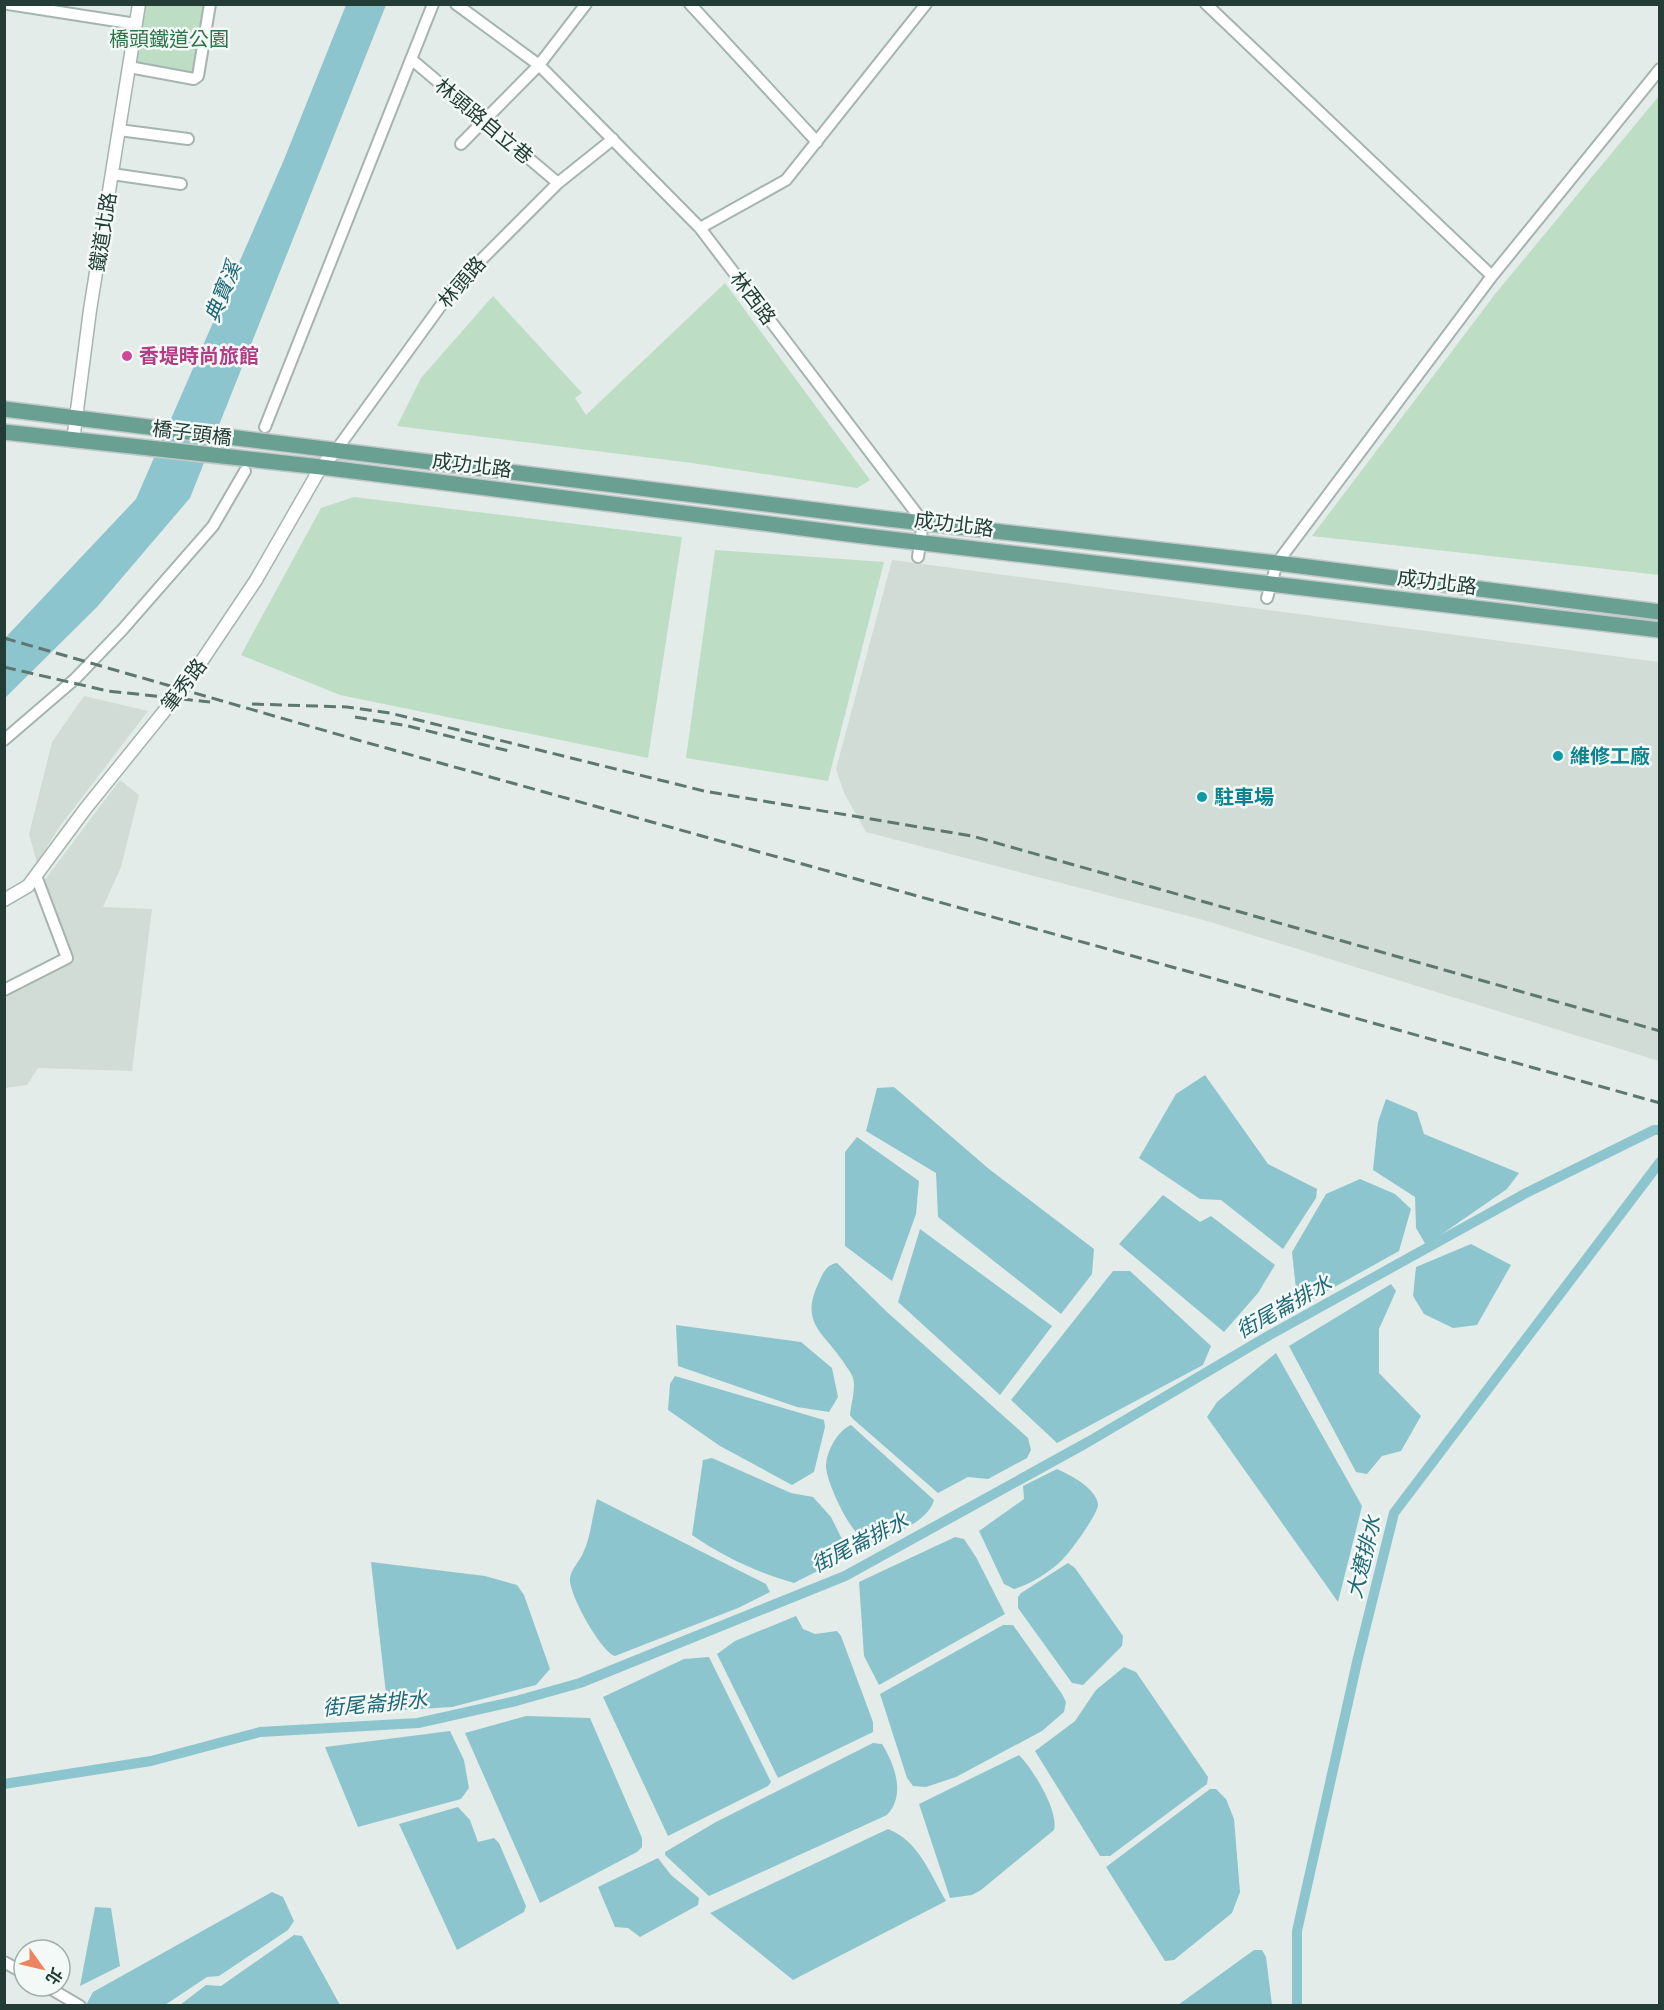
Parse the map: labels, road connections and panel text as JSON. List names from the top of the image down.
{
  "streets": {
    "main road": ["橋子頭橋", "成功北路"],
    "street": [
      "林頭路自立巷",
      "鐵道北路",
      "林頭路",
      "林西路",
      "筆秀路"
    ]
  },
  "crossings": [
    ["林頭路自立巷", "林頭路"],
    ["鐵道北路", "橋子頭橋"],
    ["林頭路", "林西路"],
    ["林頭路", "成功北路"],
    ["林頭路", "筆秀路"],
    ["林西路", "成功北路"],
    ["橋子頭橋", "成功北路"],
    ["成功北路", "筆秀路"]
  ],
  "water": ["典寶溪", "街尾崙排水", "大遼排水"],
  "parks": ["橋頭鐵道公園"],
  "places": ["香堤時尚旅館", "維修工廠", "駐車場"],
  "north": "bottom right"
}
